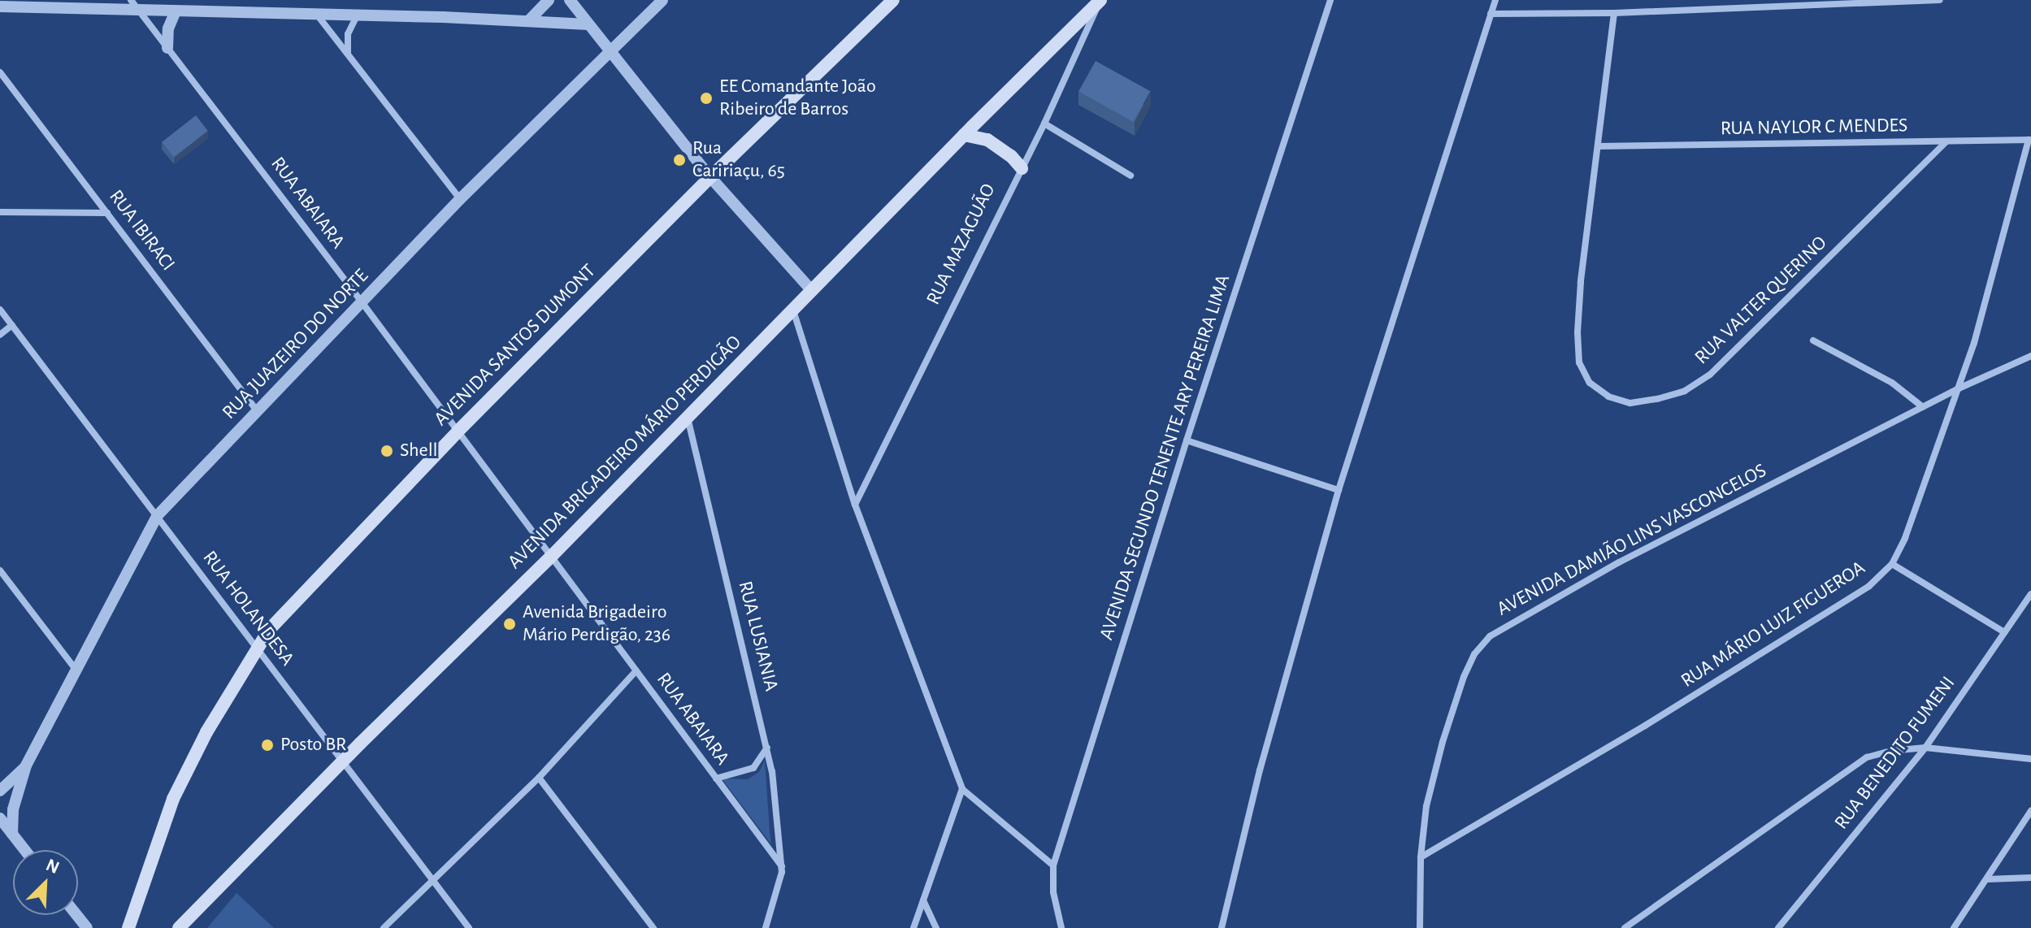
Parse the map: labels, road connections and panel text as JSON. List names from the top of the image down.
{
  "streets": {
    "main road": ["AVENIDA SANTOS DUMONT", "AVENIDA BRIGADEIRO MÁRIO PERDIGÃO"],
    "street": [
      "RUA NAYLOR C MENDES",
      "RUA ABAIARA",
      "RUA IBIRACI",
      "RUA MAZAGUÃO",
      "RUA VALTER QUERINO",
      "RUA JUAZEIRO DO NORTE",
      "AVENIDA SEGUNDO TENENTE ARY PEREIRA LIMA",
      "AVENIDA DAMIÃO LINS VASCONCELOS",
      "RUA HOLANDESA",
      "RUA MÁRIO LUIZ FIGUEROA",
      "RUA LUSIANIA",
      "RUA BENEDITO FUMENI"
    ]
  },
  "crossings": [
    ["RUA NAYLOR C MENDES", "RUA VALTER QUERINO"],
    ["RUA NAYLOR C MENDES", "RUA MÁRIO LUIZ FIGUEROA"],
    ["RUA ABAIARA", "RUA JUAZEIRO DO NORTE"],
    ["RUA ABAIARA", "AVENIDA SANTOS DUMONT"],
    ["RUA ABAIARA", "AVENIDA BRIGADEIRO MÁRIO PERDIGÃO"],
    ["RUA ABAIARA", "RUA LUSIANIA"],
    ["RUA IBIRACI", "RUA JUAZEIRO DO NORTE"],
    ["RUA MAZAGUÃO", "AVENIDA BRIGADEIRO MÁRIO PERDIGÃO"],
    ["RUA JUAZEIRO DO NORTE", "RUA HOLANDESA"],
    ["AVENIDA SANTOS DUMONT", "RUA HOLANDESA"],
    ["AVENIDA BRIGADEIRO MÁRIO PERDIGÃO", "RUA HOLANDESA"],
    ["AVENIDA BRIGADEIRO MÁRIO PERDIGÃO", "RUA LUSIANIA"],
    ["AVENIDA DAMIÃO LINS VASCONCELOS", "RUA MÁRIO LUIZ FIGUEROA"]
  ],
  "places": [
    "EE Comandante João Ribeiro de Barros",
    "Rua Caririaçu, 65",
    "Shell",
    "Avenida Brigadeiro Mário Perdigão, 236",
    "Posto BR"
  ],
  "north": "top right"
}
